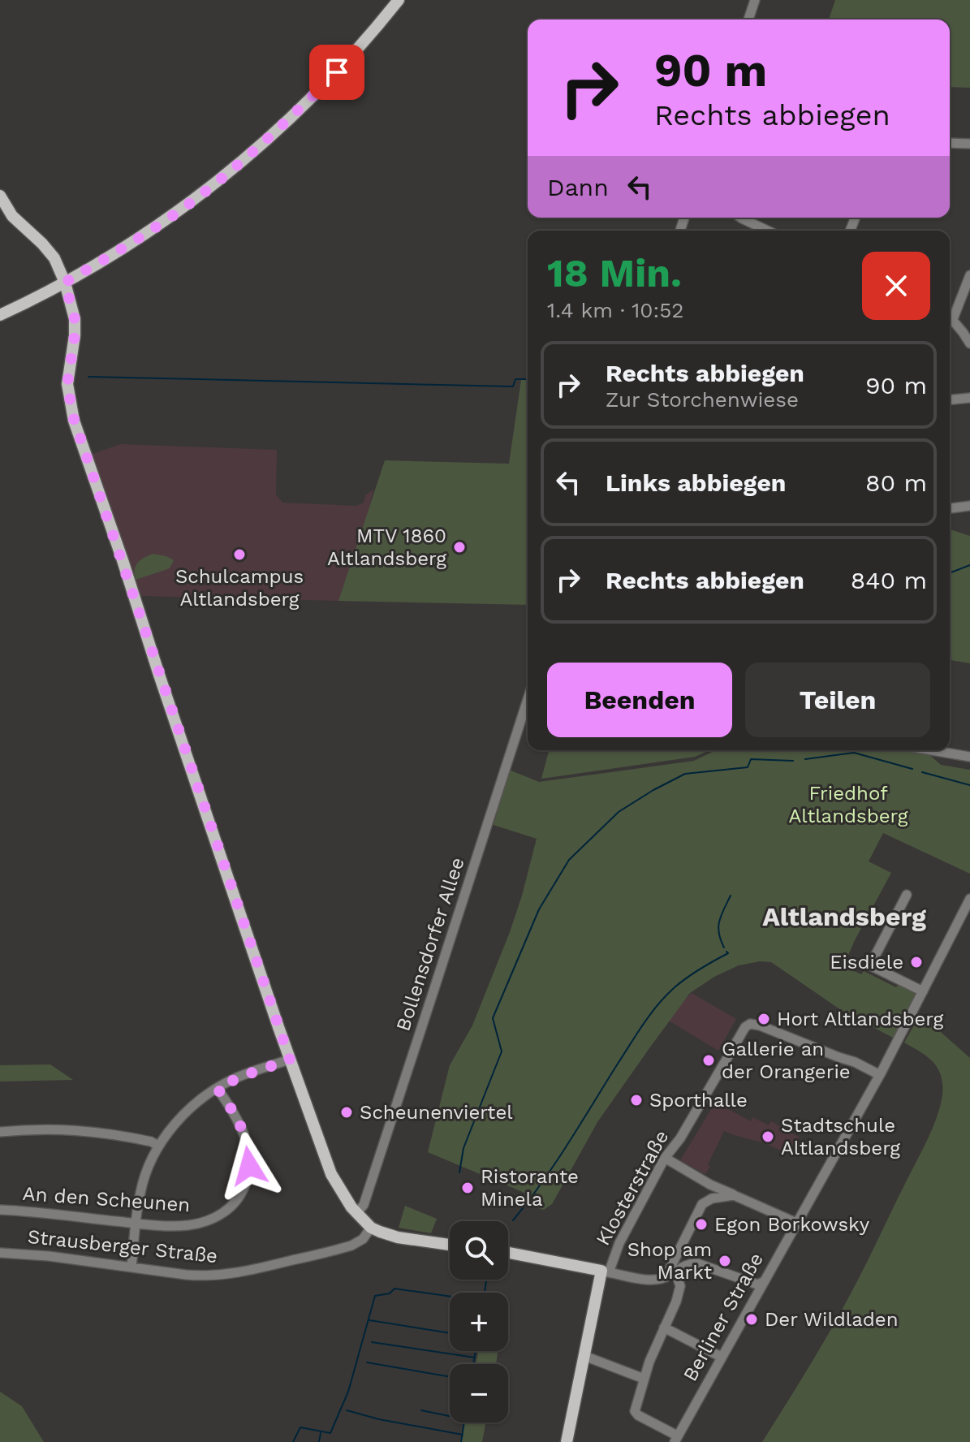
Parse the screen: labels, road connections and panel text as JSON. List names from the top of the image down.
{
  "streets": {
    "street": [
      "Bollensdorfer Allee",
      "Klosterstraße",
      "An den Scheunen",
      "Strausberger Straße",
      "Berliner Straße"
    ]
  },
  "crossings": [
    ["Klosterstraße", "Berliner Straße"]
  ],
  "districts": ["Altlandsberg"],
  "parks": ["Friedhof Altlandsberg"],
  "places": [
    "MTV 1860 Altlandsberg",
    "Schulcampus Altlandsberg",
    "Eisdiele",
    "Hort Altlandsberg",
    "Gallerie an der Orangerie",
    "Sporthalle",
    "Scheunenviertel",
    "Stadtschule Altlandsberg",
    "Ristorante Minela",
    "Egon Borkowsky",
    "Shop am Markt",
    "Der Wildladen"
  ],
  "page": {
    "turn": ["90 m", "Rechts abbiegen"],
    "then": "Dann",
    "heading": ["18 Min.", "1.4 km · 10:52"],
    "list": [
      {
        "name": "Rechts abbiegen",
        "note": "Zur Storchenwiese",
        "value": "90 m"
      },
      {
        "name": "Links abbiegen",
        "value": "80 m"
      },
      {
        "name": "Rechts abbiegen",
        "value": "840 m"
      }
    ],
    "buttons": ["Beenden", "Teilen"],
    "map_buttons": ["+", "−"]
  }
}
